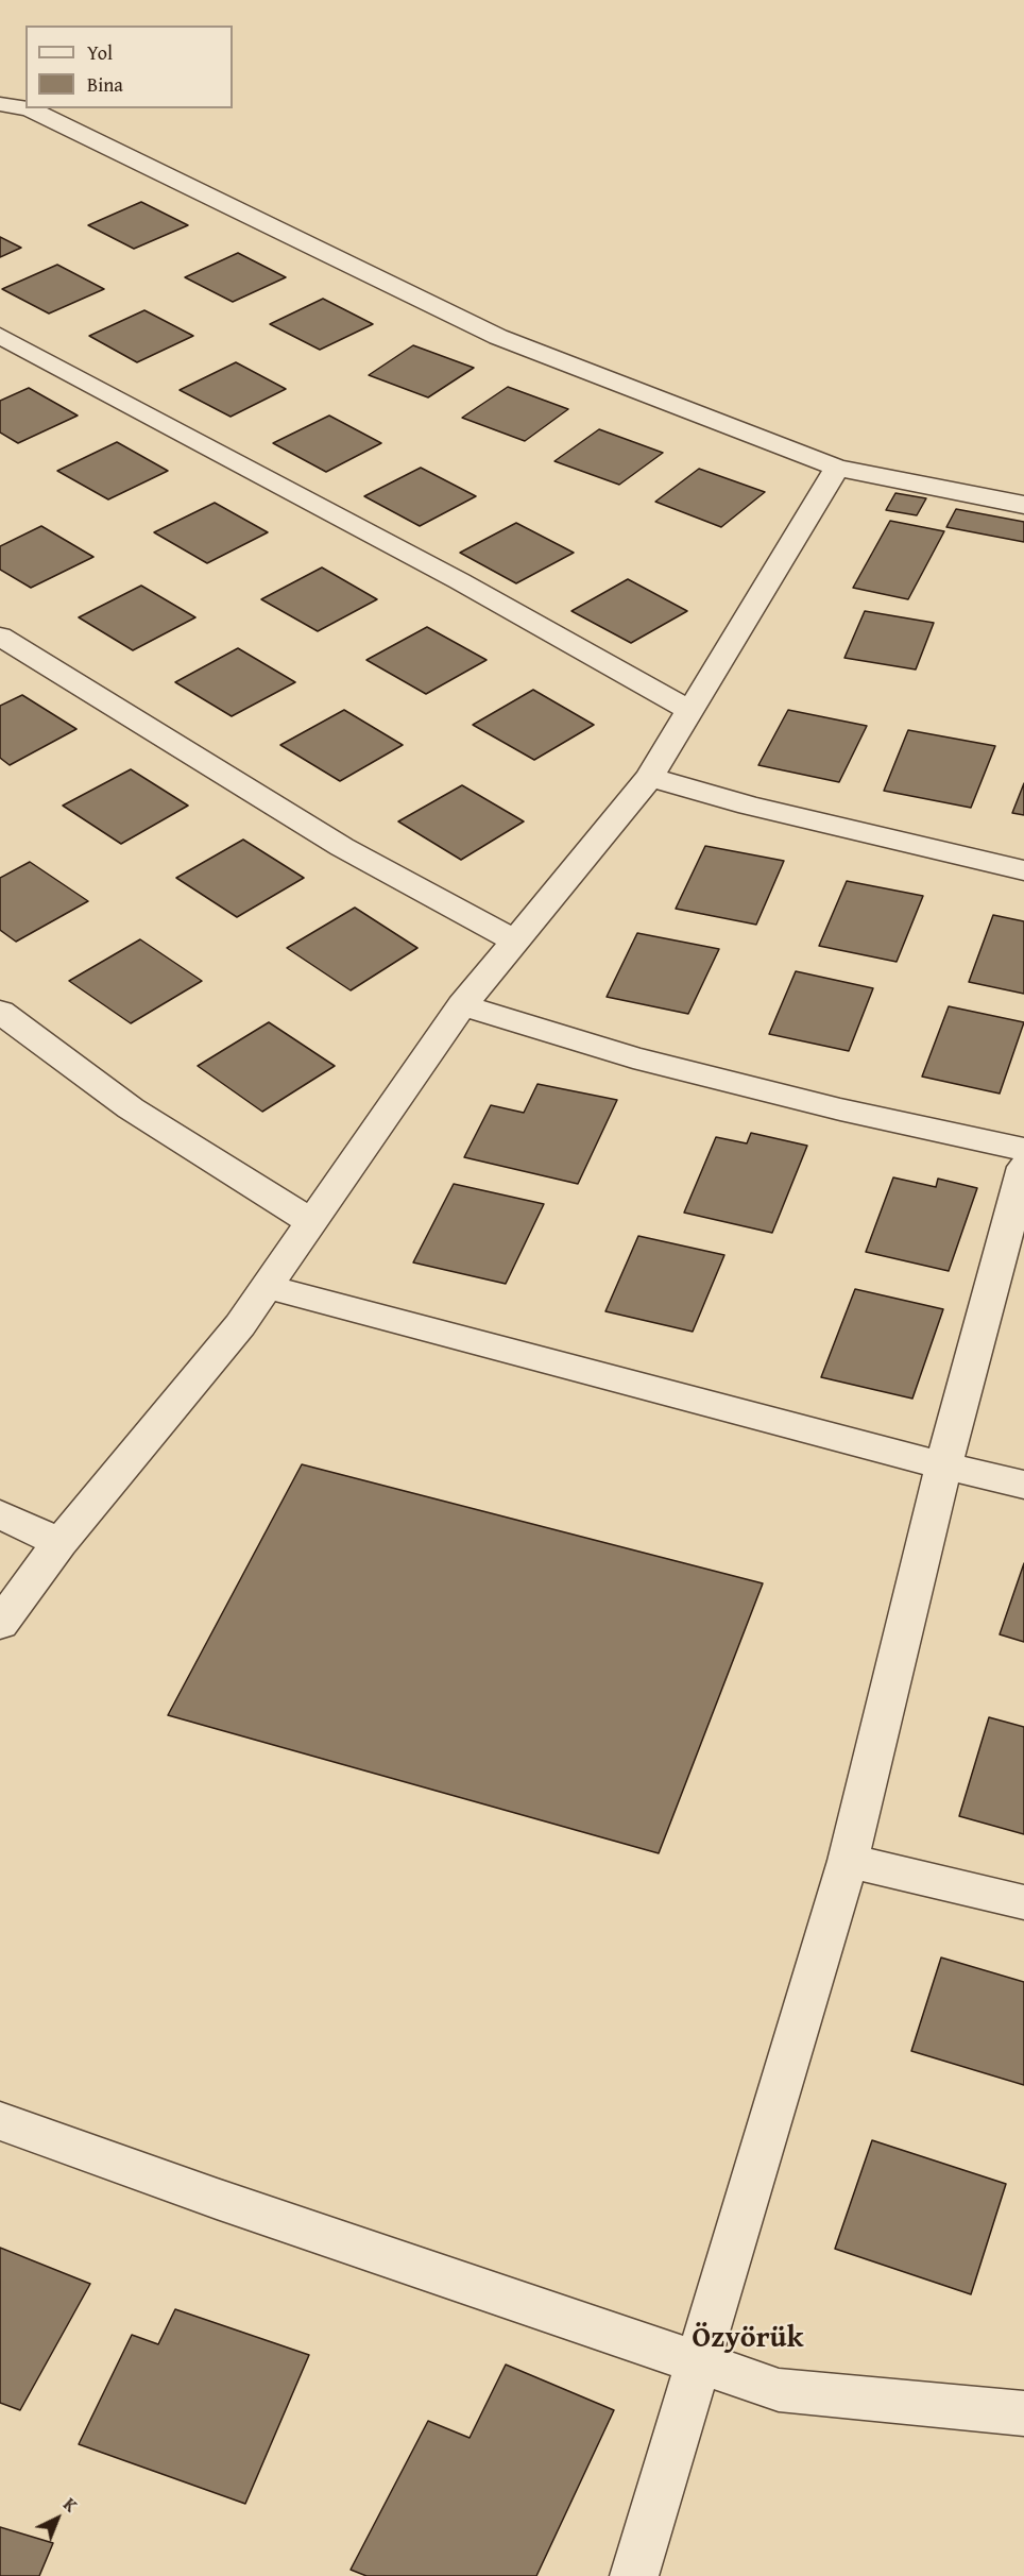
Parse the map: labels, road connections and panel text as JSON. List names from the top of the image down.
{
  "districts": ["Özyörük"],
  "legend": ["Yol", "Bina"],
  "north": "top right"
}
